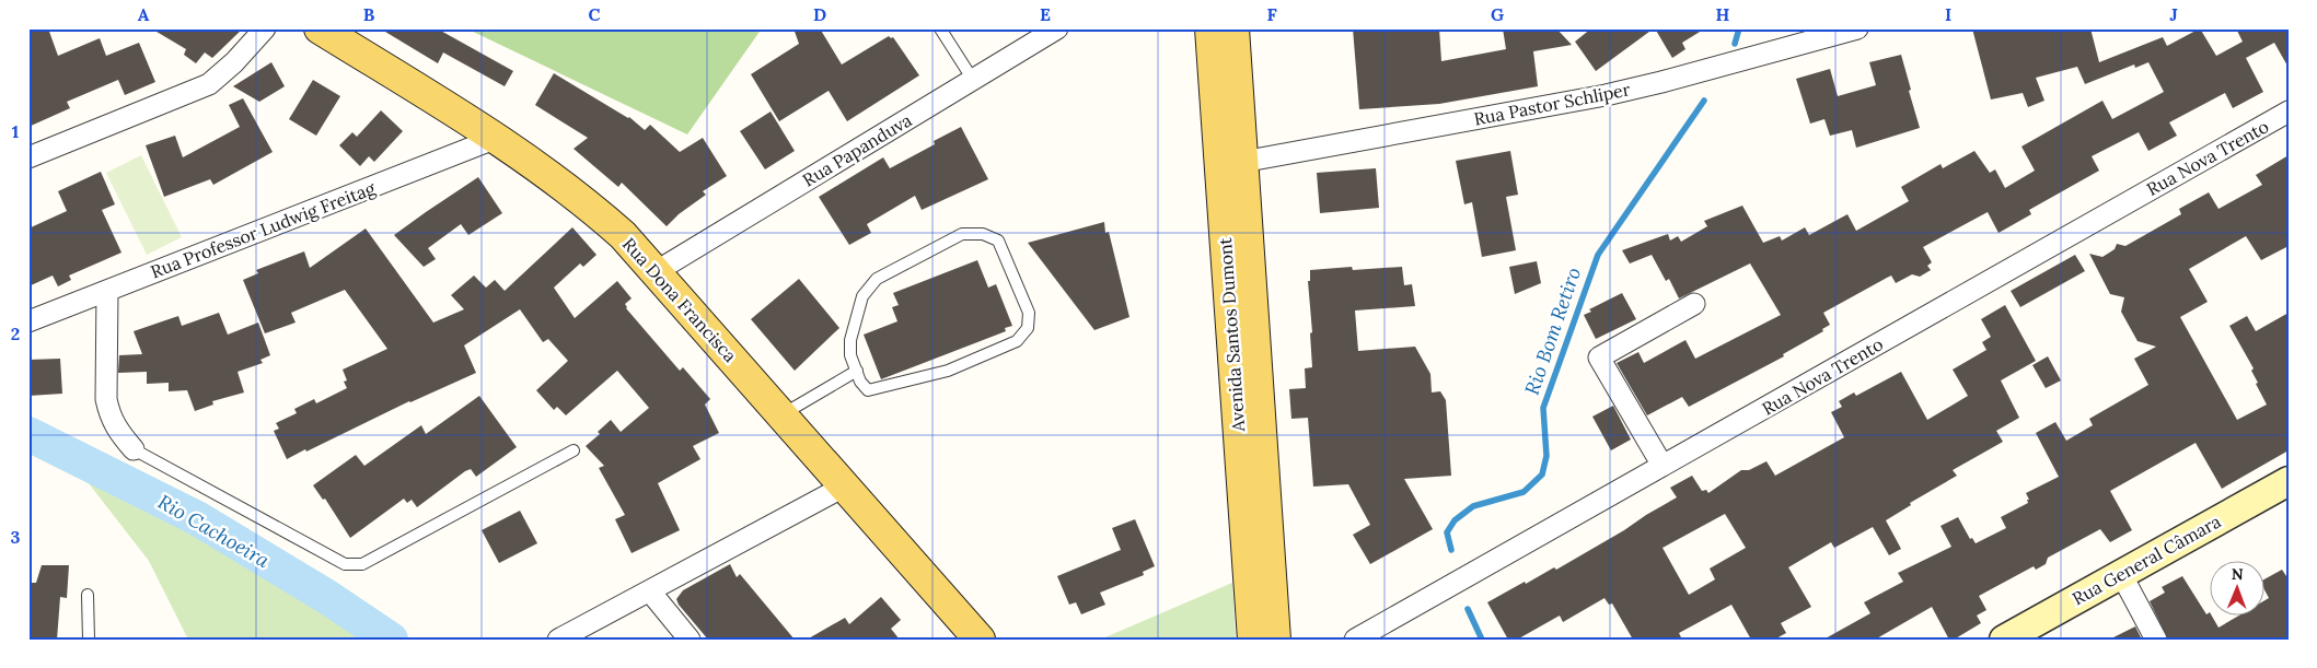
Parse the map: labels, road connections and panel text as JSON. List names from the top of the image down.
{
  "streets": {
    "main road": ["Rua Dona Francisca", "Avenida Santos Dumont", "Rua General Câmara"],
    "street": [
      "Rua Pastor Schliper",
      "Rua Papanduva",
      "Rua Nova Trento",
      "Rua Professor Ludwig Freitag"
    ]
  },
  "crossings": [
    ["Rua Pastor Schliper", "Avenida Santos Dumont"],
    ["Rua Papanduva", "Rua Dona Francisca"],
    ["Rua Professor Ludwig Freitag", "Rua Dona Francisca"]
  ],
  "water": ["Rio Bom Retiro", "Rio Cachoeira"],
  "north": "top",
  "grid": {
    "columns": [
      "A",
      "B",
      "C",
      "D",
      "E",
      "F",
      "G",
      "H",
      "I",
      "J"
    ],
    "rows": ["1", "2", "3"]
  }
}
